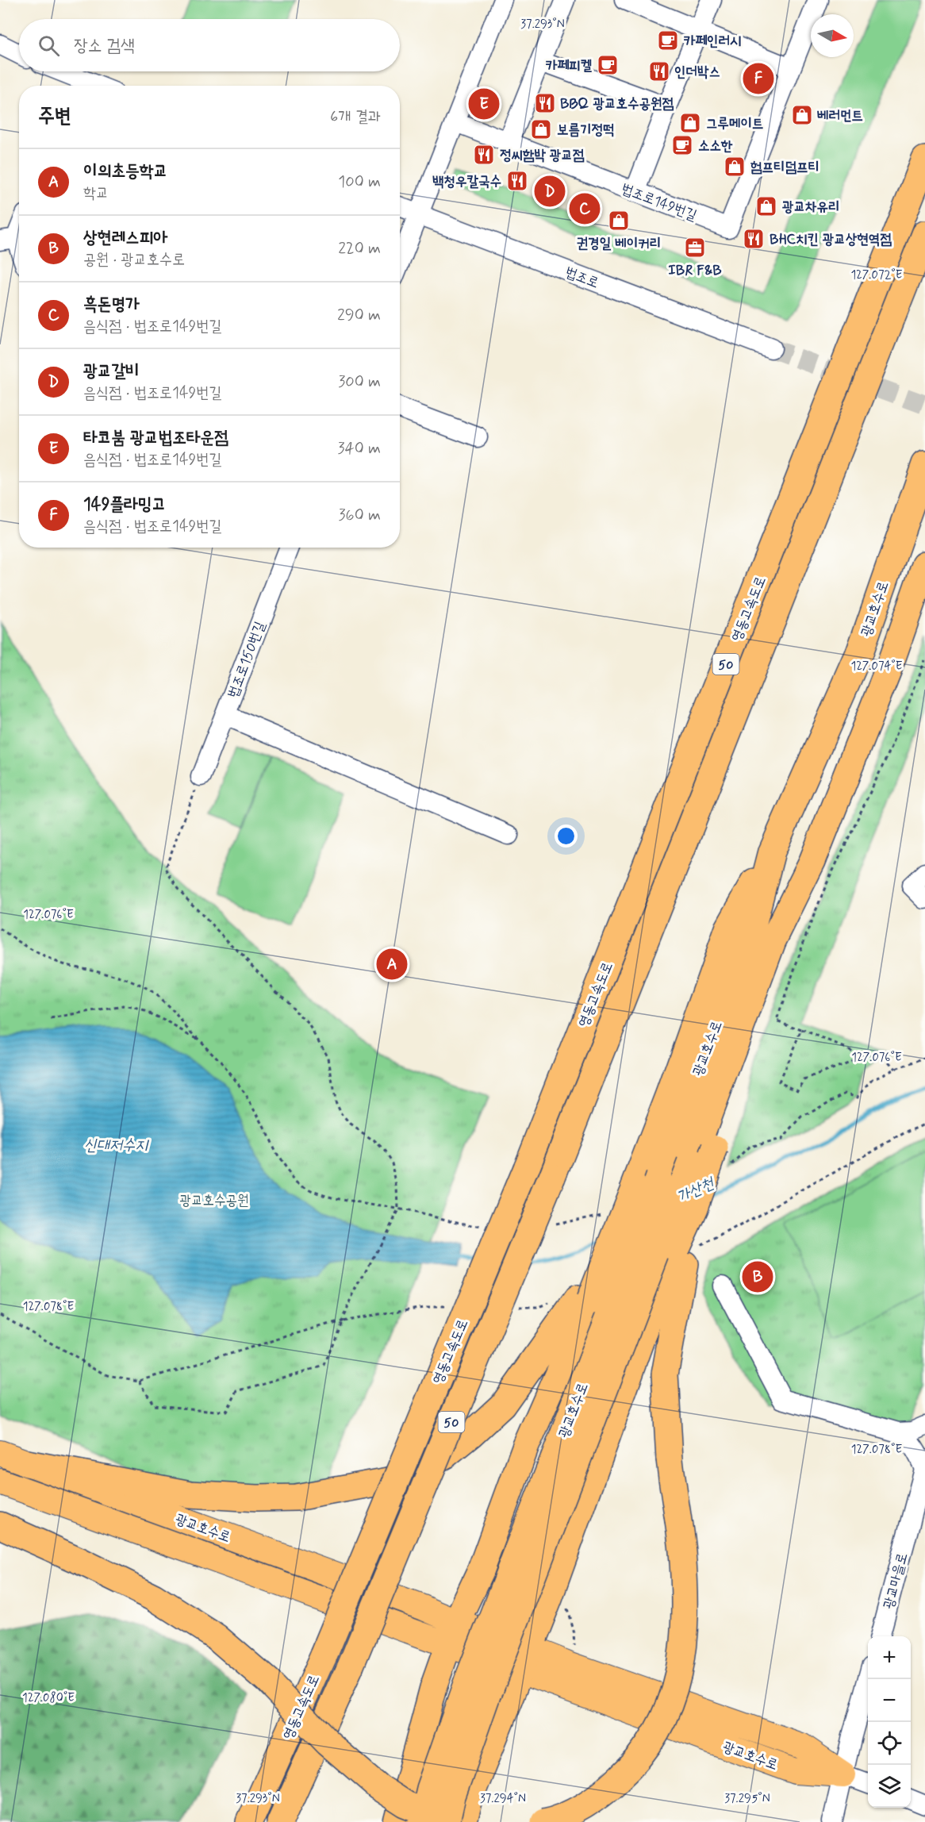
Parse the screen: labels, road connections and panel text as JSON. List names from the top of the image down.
{
  "streets": {
    "highway": ["영동고속도로", "광교호수로", "50"],
    "street": [
      "법조로149번길",
      "법조로",
      "법조로150번길",
      "광교마을로"
    ]
  },
  "water": ["신대저수지", "가산천"],
  "parks": ["광교호수공원"],
  "places": {
    "cafe": ["카페인러시", "카페피켈", "소소한"],
    "restaurant": [
      "인더박스",
      "BBQ 광교호수공원점",
      "정씨함박 광교점",
      "백청우칼국수",
      "BHC치킨 광교상현역점"
    ],
    "shop": [
      "베러먼트",
      "그루메이트",
      "보름기정떡",
      "험프티덤프티",
      "광교차유리",
      "권경일 베이커리"
    ],
    "office": ["IBR F&B"]
  },
  "north": "right",
  "page": {
    "search": "장소 검색",
    "pins": [
      "F",
      "E",
      "D",
      "C",
      "A",
      "B"
    ],
    "heading": ["주변", "6개 결과"],
    "list": [
      {
        "mark": "A",
        "name": "이의초등학교",
        "note": "학교",
        "value": "100 m"
      },
      {
        "mark": "B",
        "name": "상현레스피아",
        "note": "공원 · 광교호수로",
        "value": "220 m"
      },
      {
        "mark": "C",
        "name": "흑돈명가",
        "note": "음식점 · 법조로149번길",
        "value": "290 m"
      },
      {
        "mark": "D",
        "name": "광교갈비",
        "note": "음식점 · 법조로149번길",
        "value": "300 m"
      },
      {
        "mark": "E",
        "name": "타코붐 광교법조타운점",
        "note": "음식점 · 법조로149번길",
        "value": "340 m"
      },
      {
        "mark": "F",
        "name": "149플라밍고",
        "note": "음식점 · 법조로149번길",
        "value": "360 m"
      }
    ],
    "map_buttons": ["+", "−"]
  },
  "coordinates": [
    "37.293°N",
    "127.072°E",
    "127.074°E",
    "127.076°E",
    "127.078°E",
    "127.080°E",
    "37.294°N",
    "37.295°N"
  ]
}
